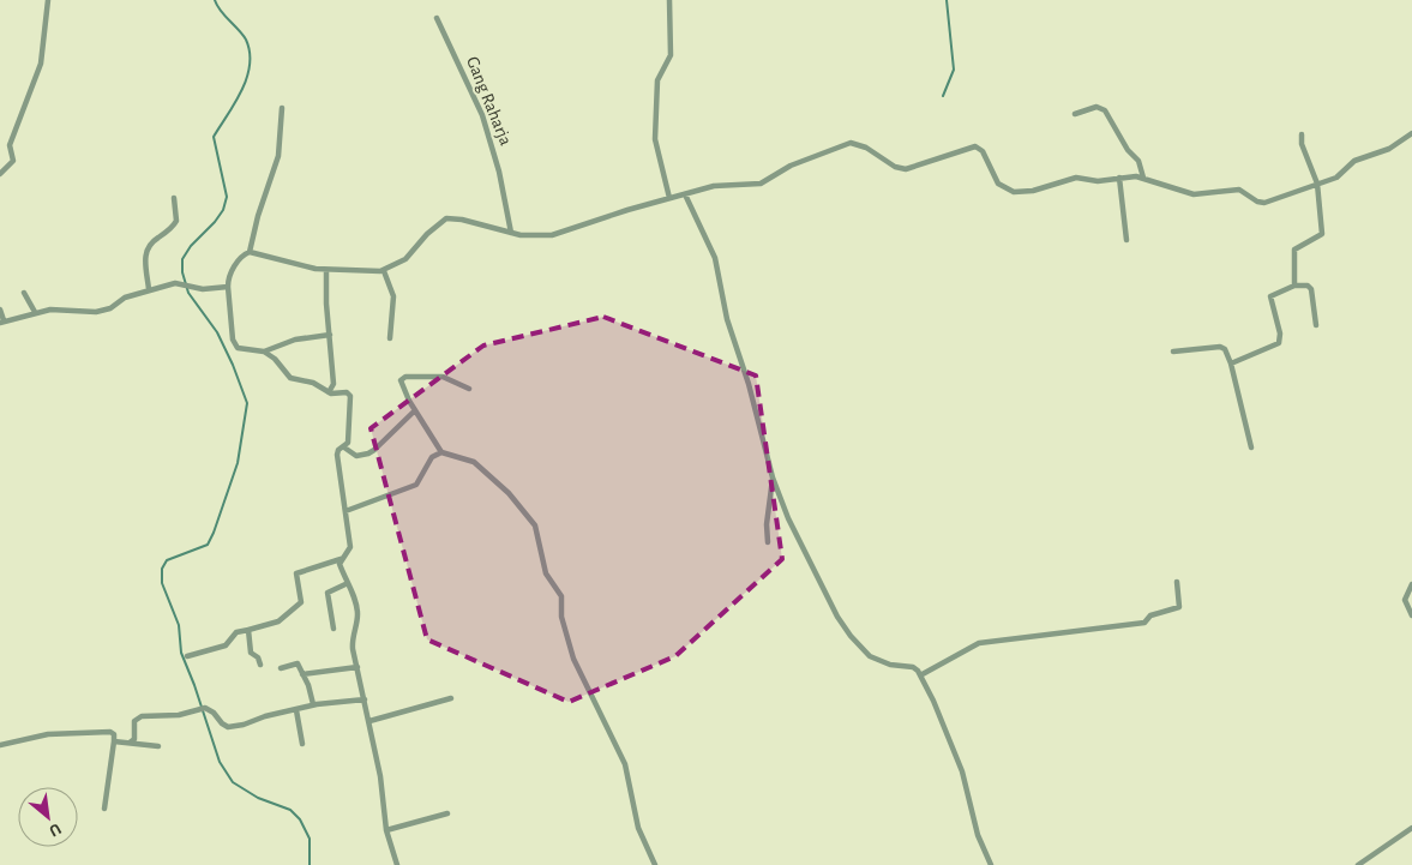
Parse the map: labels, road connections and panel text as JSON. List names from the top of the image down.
{
  "streets": {
    "street": ["Gang Raharja"]
  },
  "north": "bottom right"
}
